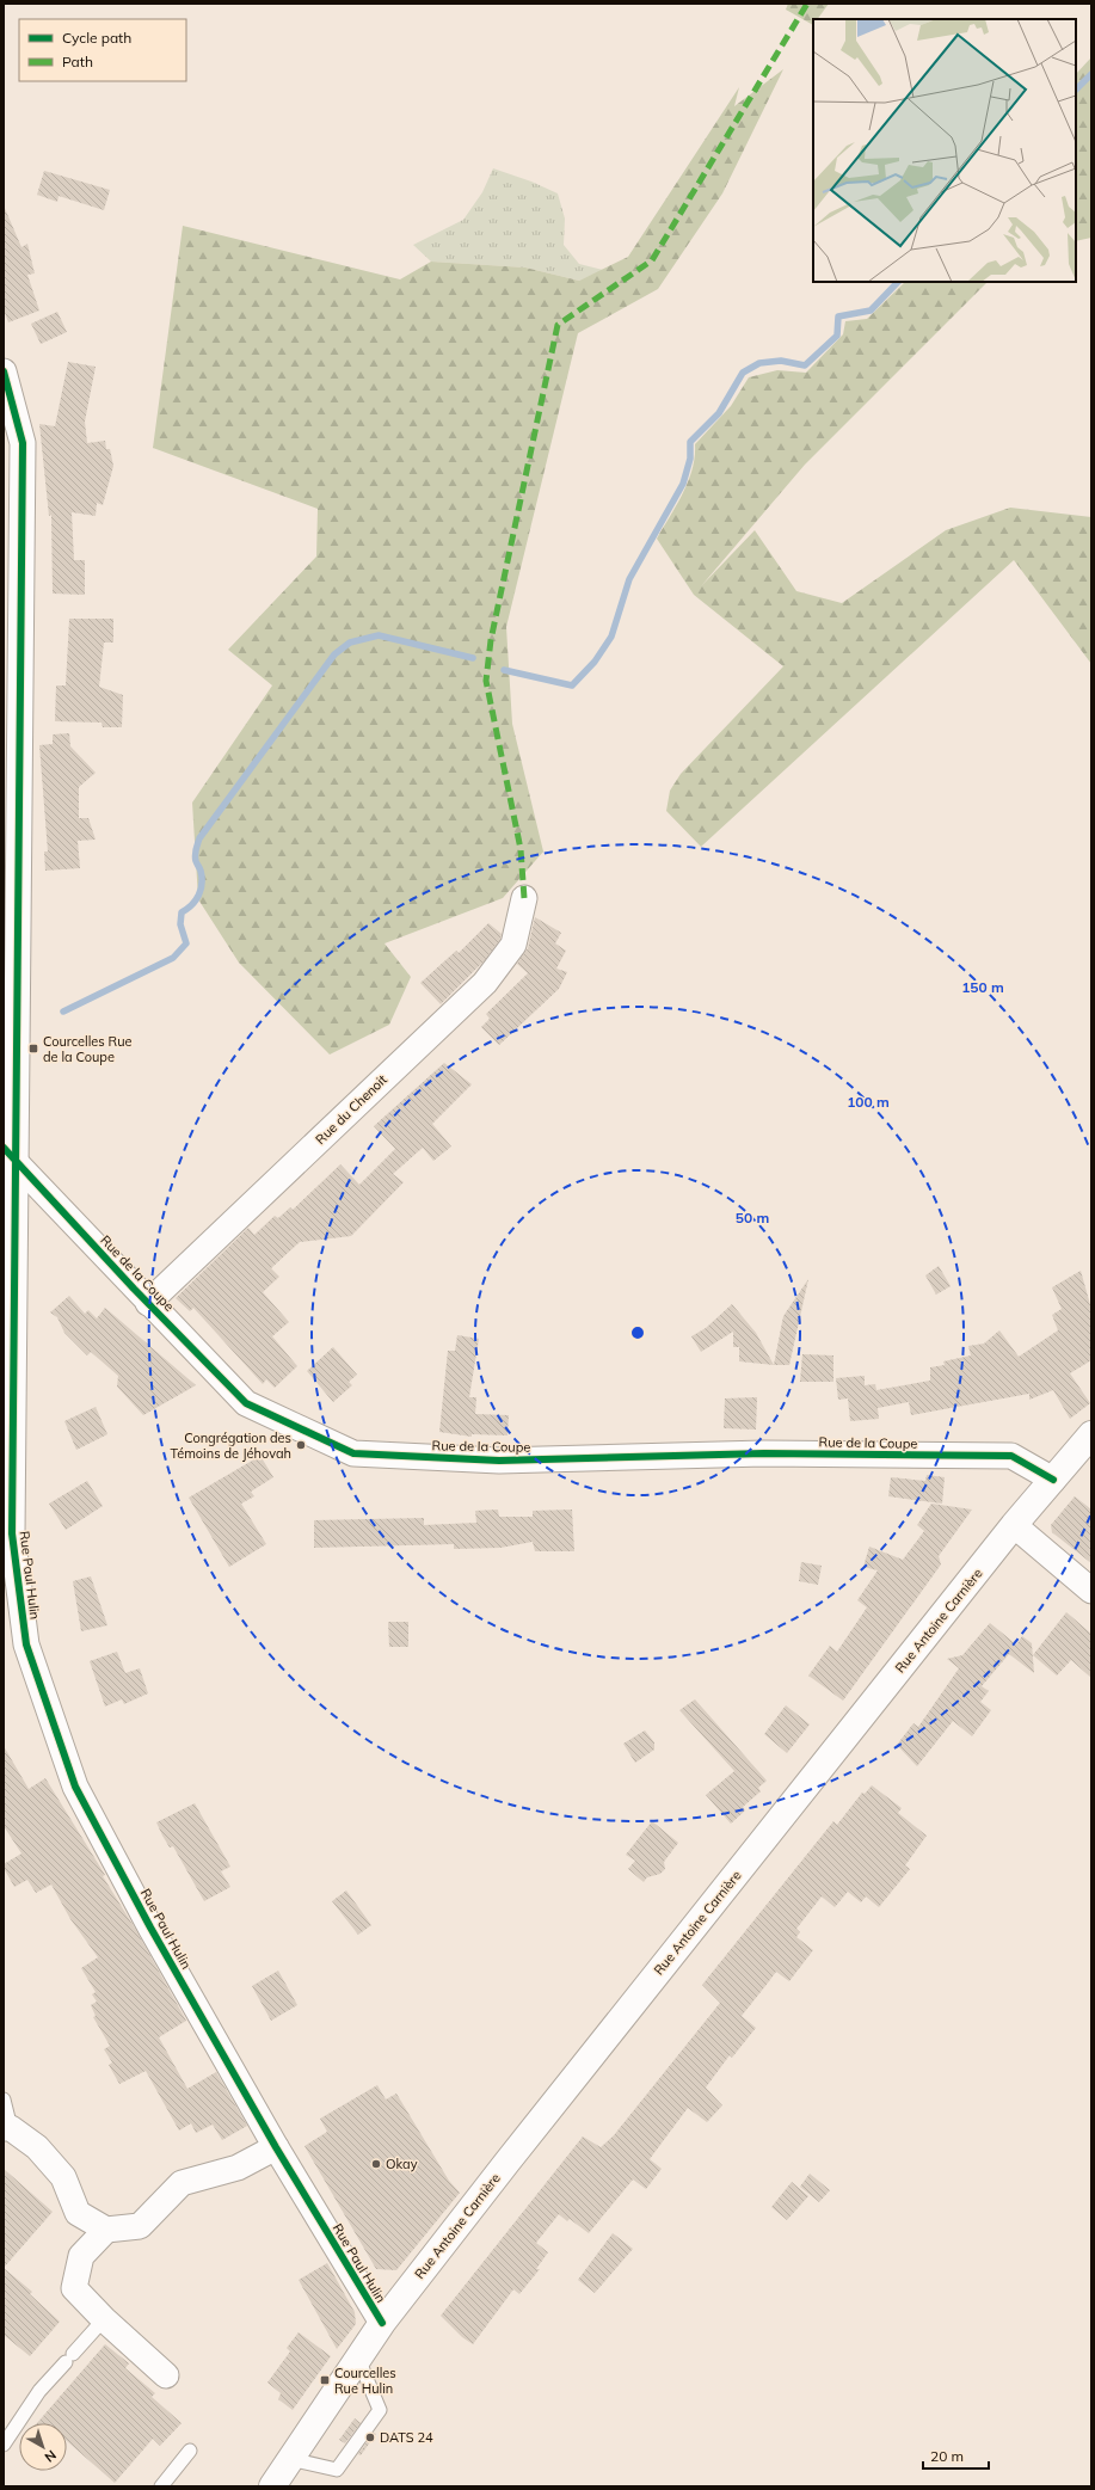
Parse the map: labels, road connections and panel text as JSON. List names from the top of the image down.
{
  "streets": {
    "main road": ["Rue Antoine Carnière"],
    "street": ["Rue du Chenoit", "Rue de la Coupe", "Rue Paul Hulin"]
  },
  "crossings": [
    ["Rue du Chenoit", "Rue de la Coupe"],
    ["Rue de la Coupe", "Rue Paul Hulin"],
    ["Rue de la Coupe", "Rue Antoine Carnière"],
    ["Rue Paul Hulin", "Rue Antoine Carnière"]
  ],
  "places": {
    "transit": ["Courcelles Rue de la Coupe", "Courcelles Rue Hulin"],
    "other": ["Congrégation des Témoins de Jéhovah", "Okay", "DATS 24"]
  },
  "legend": ["Cycle path", "Path"],
  "scale_bar": "20 m",
  "north": "bottom right",
  "rings": ["150 m", "100 m", "50 m"]
}
